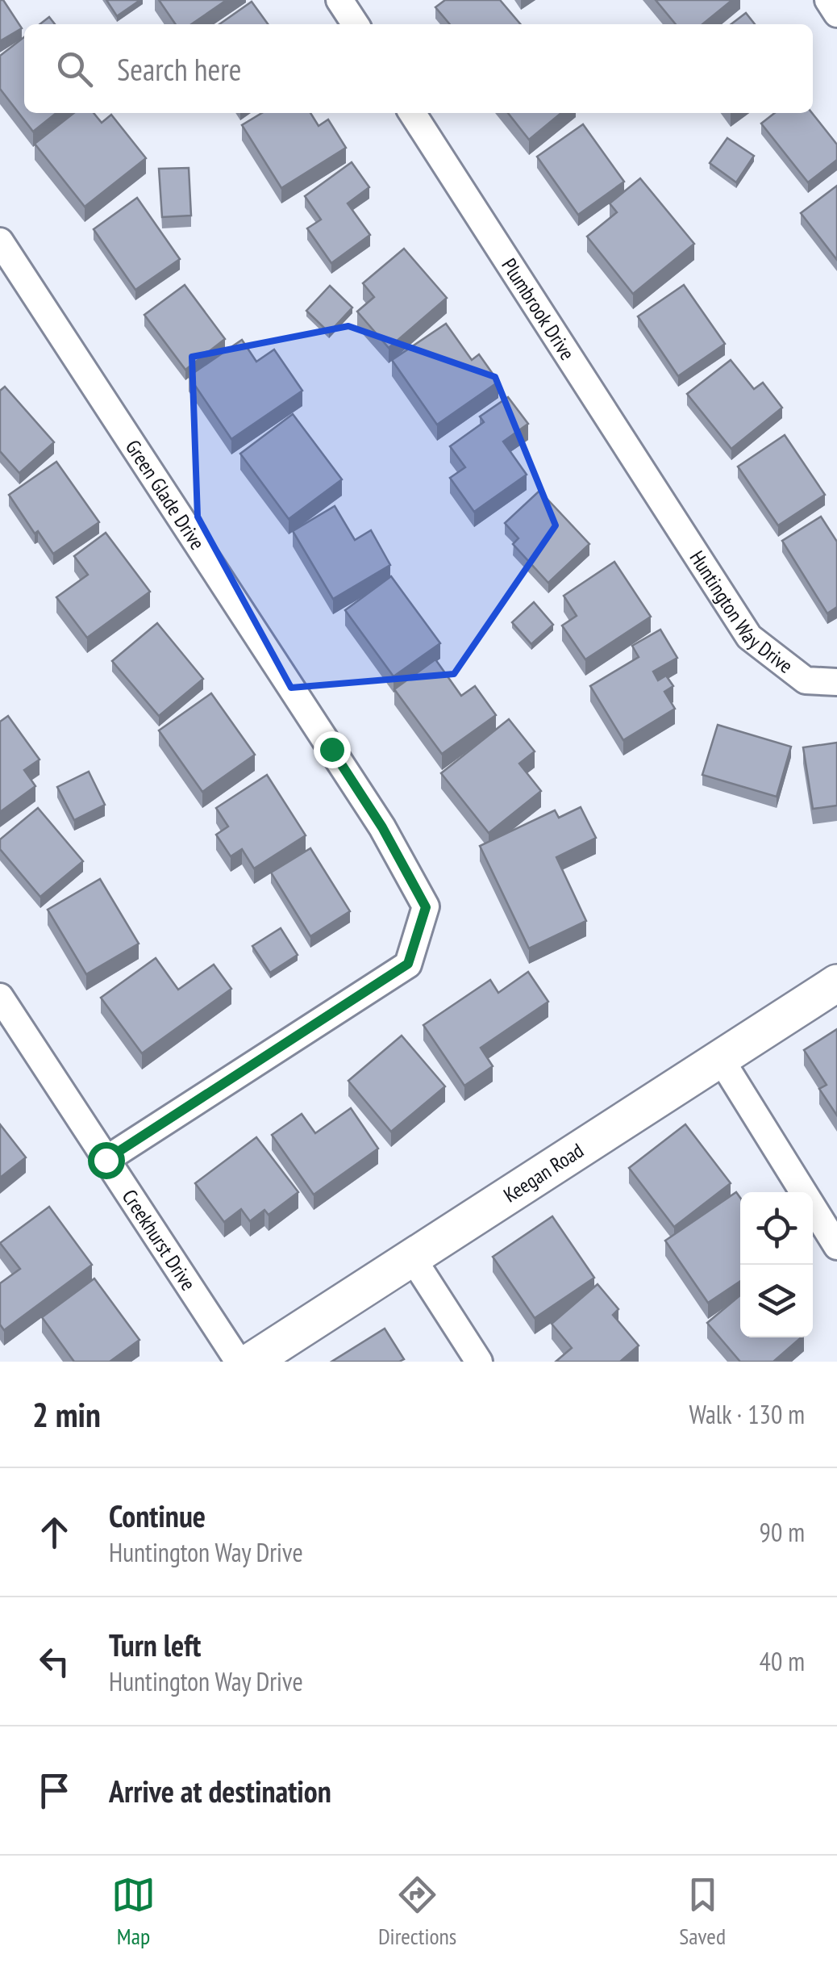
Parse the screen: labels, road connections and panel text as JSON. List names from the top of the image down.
{
  "streets": {
    "street": [
      "Plumbrook Drive",
      "Green Glade Drive",
      "Huntington Way Drive",
      "Keegan Road",
      "Creekhurst Drive"
    ]
  },
  "crossings": [
    ["Plumbrook Drive", "Huntington Way Drive"],
    ["Green Glade Drive", "Creekhurst Drive"]
  ],
  "page": {
    "search": "Search here",
    "heading": ["2 min", "Walk · 130 m"],
    "list": [
      ["Continue", "Huntington Way Drive", "90 m"],
      ["Turn left", "Huntington Way Drive", "40 m"],
      "Arrive at destination"
    ],
    "nav": ["Map", "Directions", "Saved"]
  }
}
